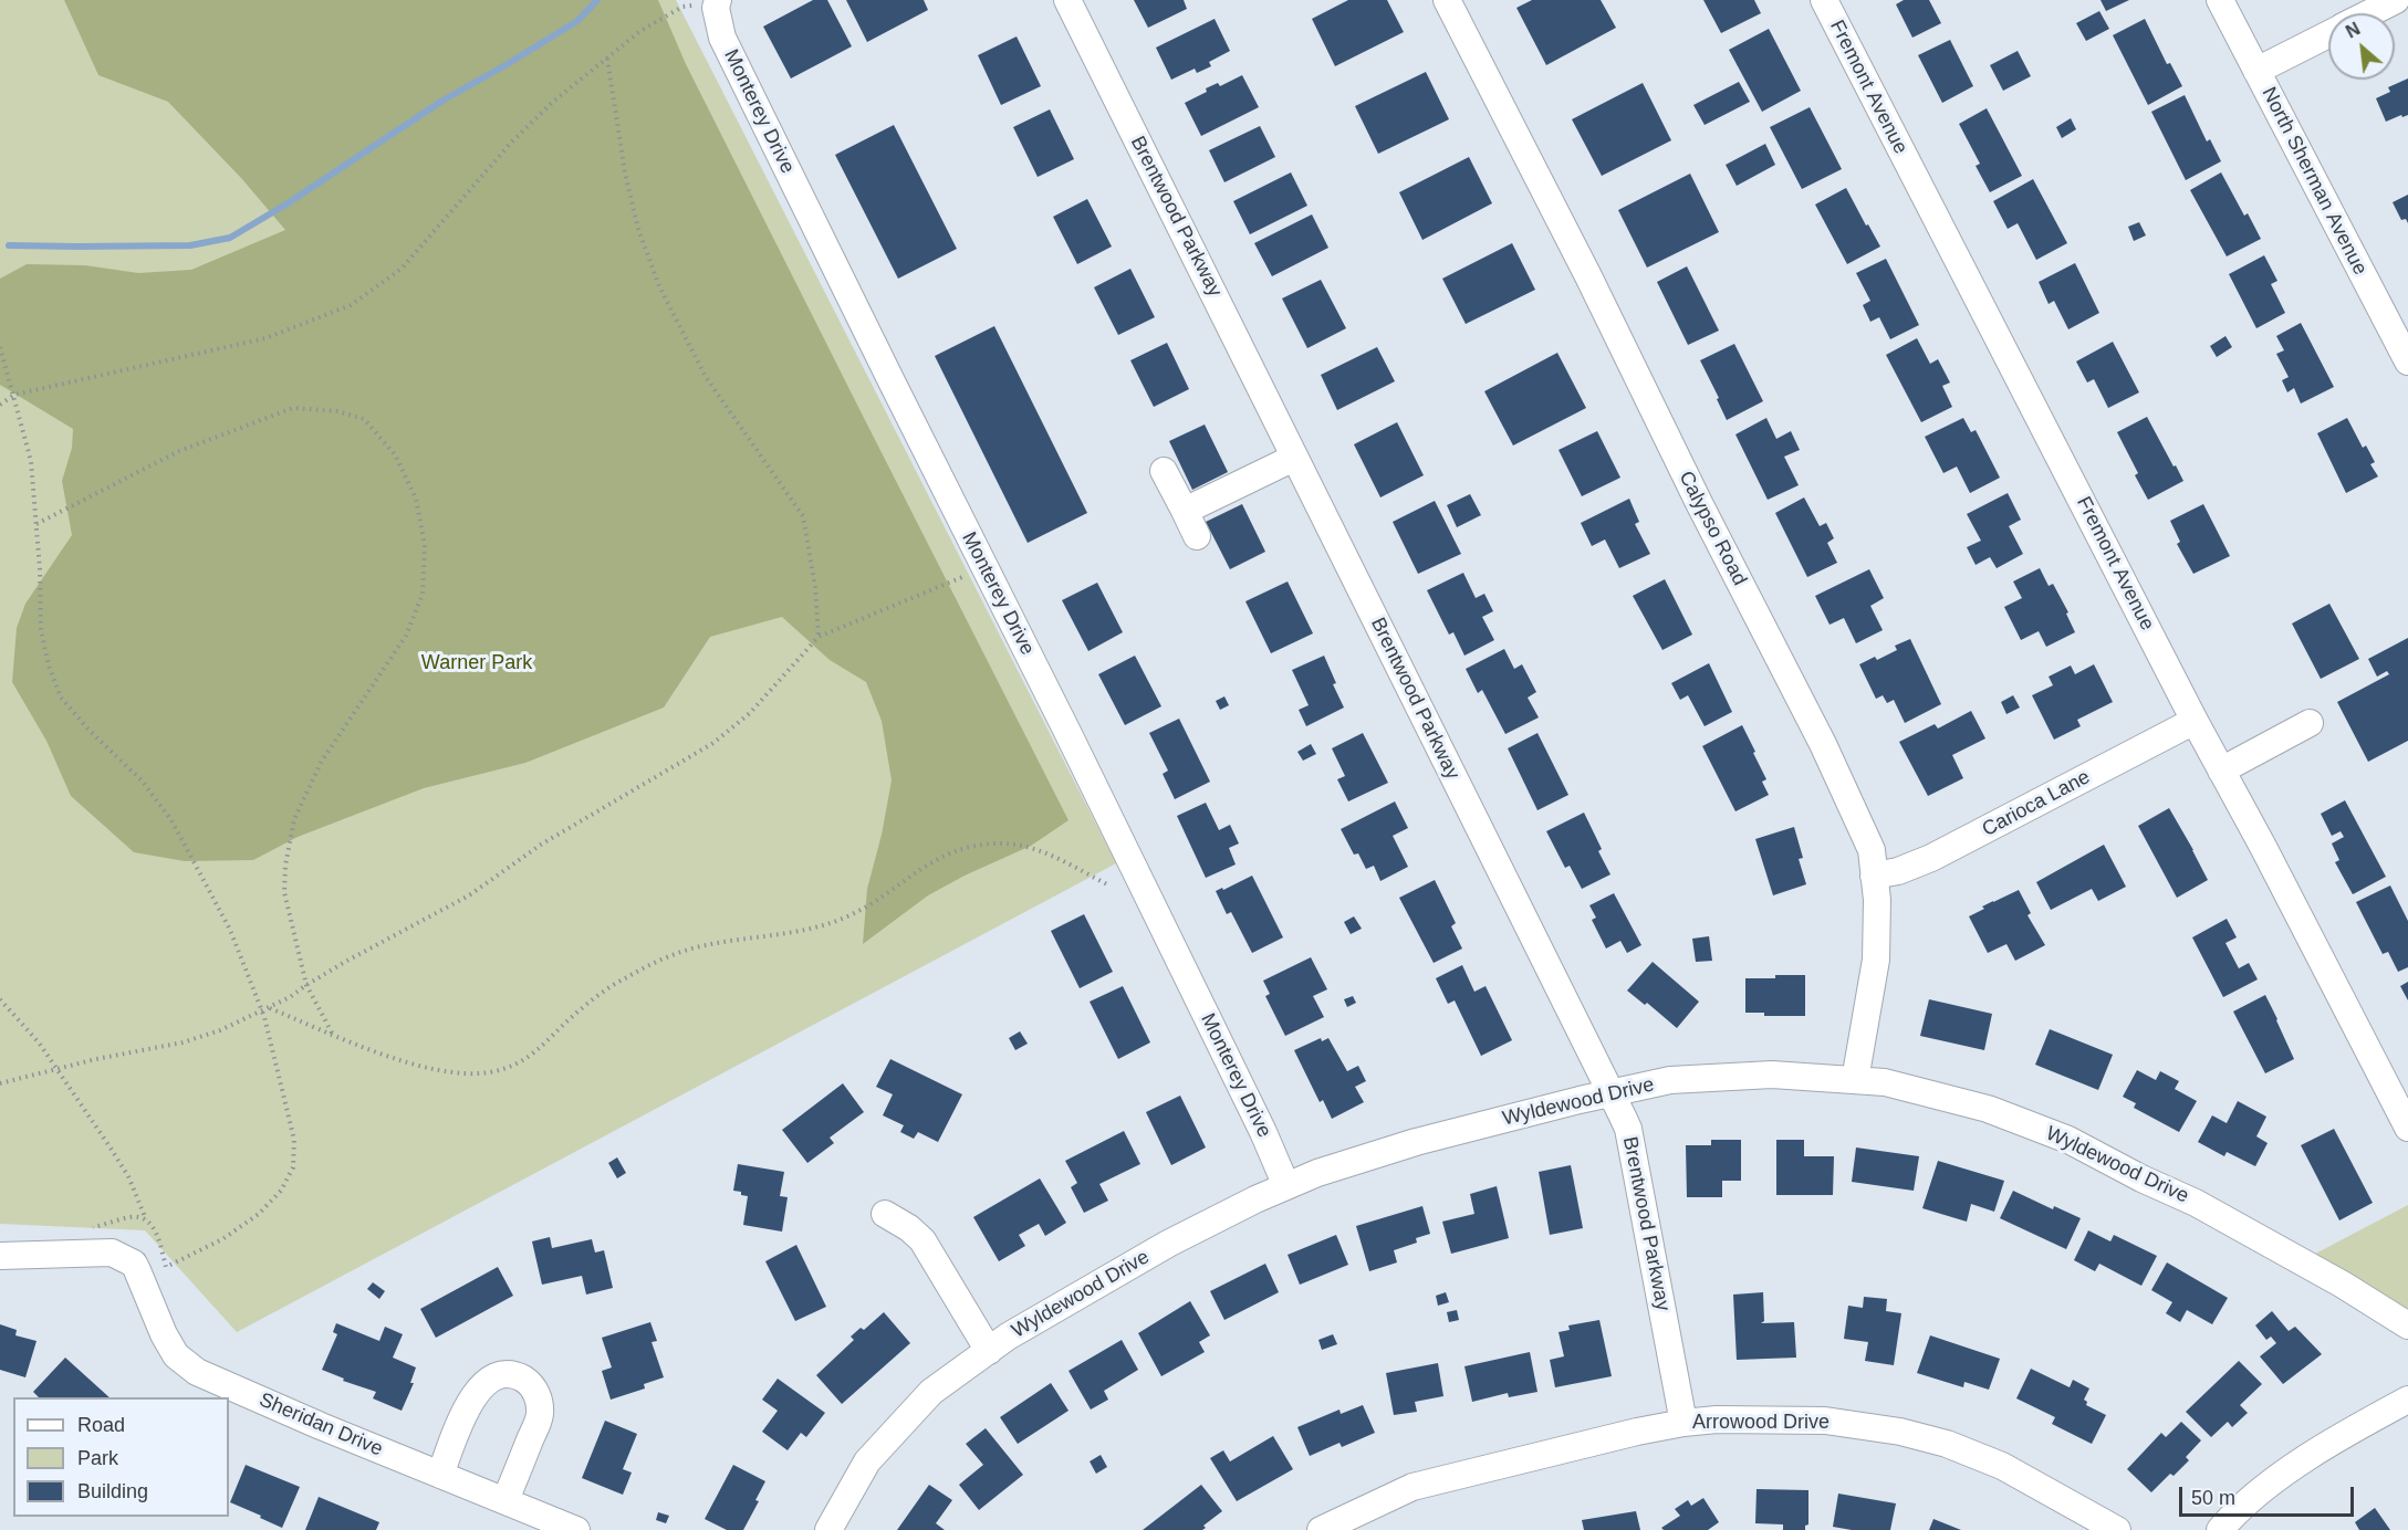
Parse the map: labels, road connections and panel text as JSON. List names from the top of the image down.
{
  "streets": {
    "street": [
      "Fremont Avenue",
      "Monterey Drive",
      "North Sherman Avenue",
      "Brentwood Parkway",
      "Calypso Road",
      "Carioca Lane",
      "Wyldewood Drive",
      "Arrowood Drive",
      "Sheridan Drive"
    ]
  },
  "crossings": [
    ["Fremont Avenue", "Carioca Lane"],
    ["Monterey Drive", "Wyldewood Drive"],
    ["Brentwood Parkway", "Wyldewood Drive"],
    ["Brentwood Parkway", "Arrowood Drive"],
    ["Calypso Road", "Carioca Lane"],
    ["Calypso Road", "Wyldewood Drive"]
  ],
  "parks": ["Warner Park"],
  "legend": ["Road", "Park", "Building"],
  "scale_bar": "50 m",
  "north": "top left"
}
